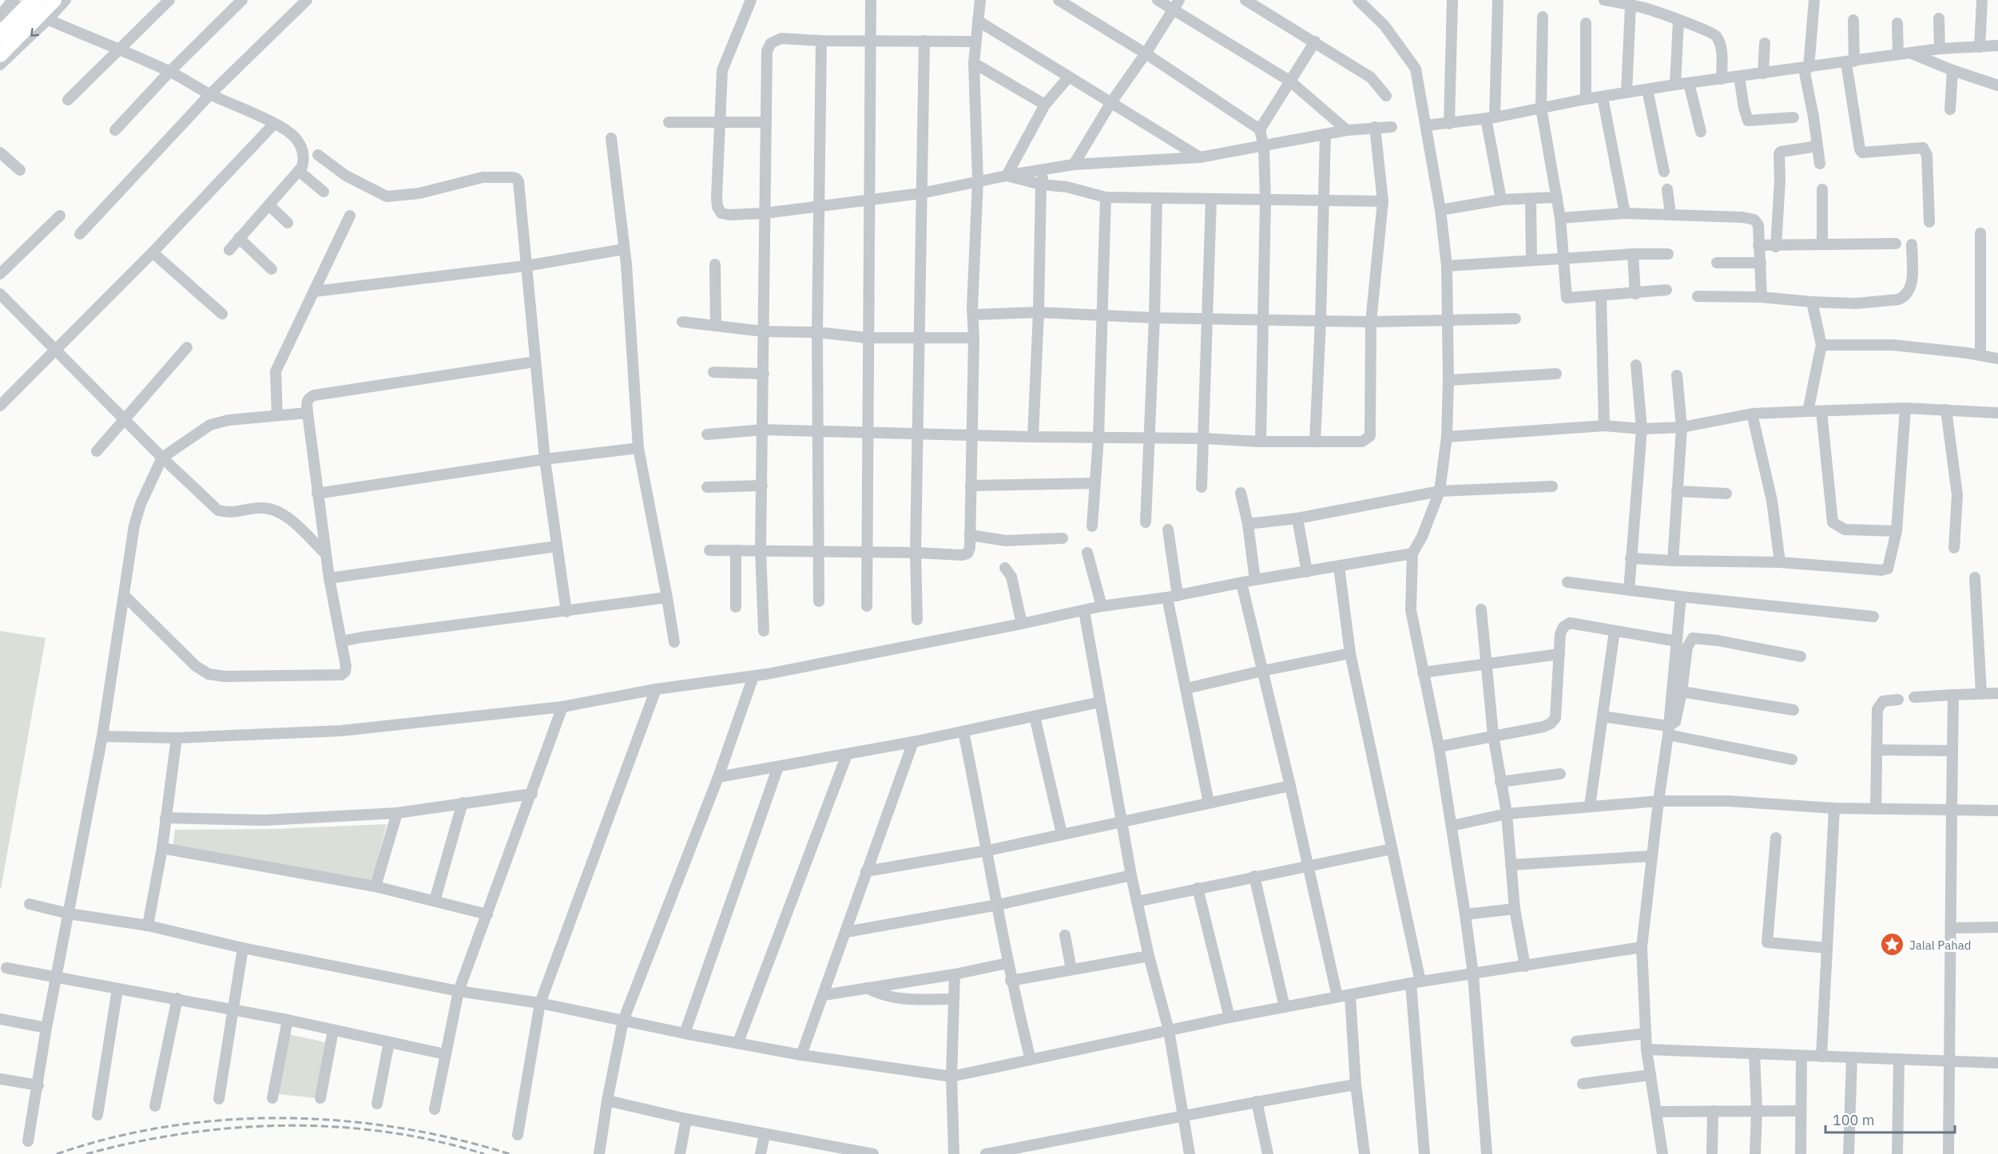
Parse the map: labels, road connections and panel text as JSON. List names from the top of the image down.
{
  "places": {
    "place": ["Jalal Pahad"]
  },
  "scale_bar": "100 m"
}
